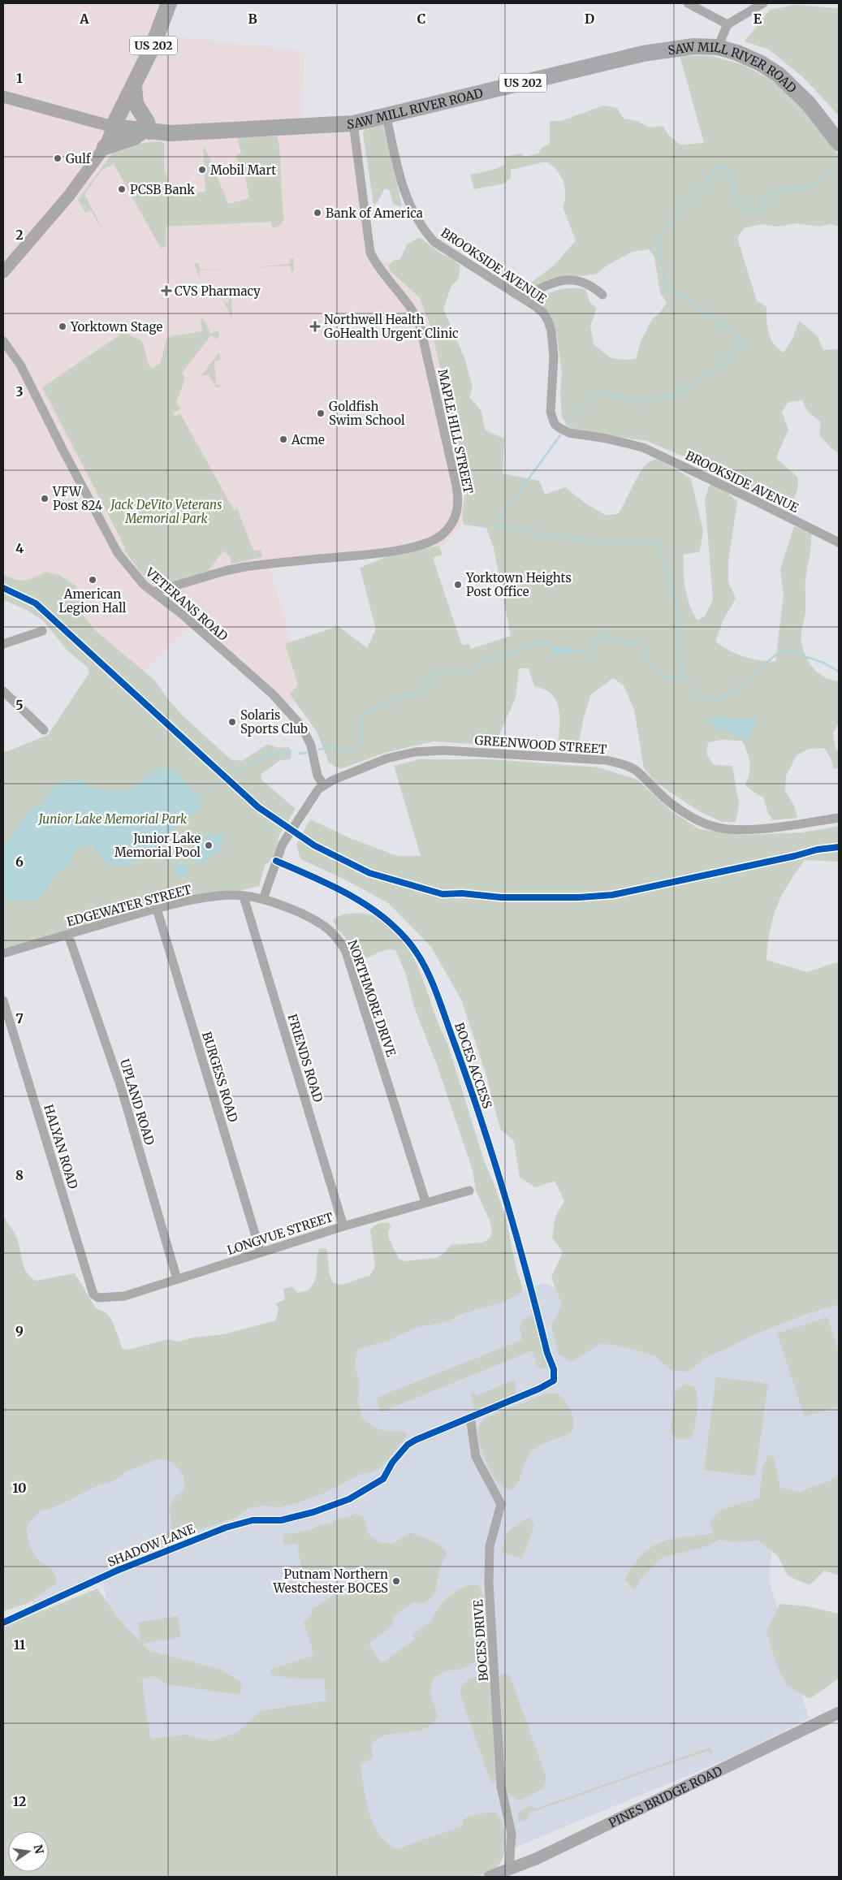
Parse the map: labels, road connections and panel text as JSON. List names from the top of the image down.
{
  "streets": {
    "highway": ["US 202", "SAW MILL RIVER ROAD"],
    "street": [
      "BROOKSIDE AVENUE",
      "MAPLE HILL STREET",
      "VETERANS ROAD",
      "GREENWOOD STREET",
      "EDGEWATER STREET",
      "NORTHMORE DRIVE",
      "FRIENDS ROAD",
      "BOCES ACCESS",
      "BURGESS ROAD",
      "UPLAND ROAD",
      "HALYAN ROAD",
      "LONGVUE STREET",
      "SHADOW LANE",
      "BOCES DRIVE",
      "PINES BRIDGE ROAD"
    ]
  },
  "crossings": [
    ["US 202", "SAW MILL RIVER ROAD"],
    ["SAW MILL RIVER ROAD", "BROOKSIDE AVENUE"],
    ["SAW MILL RIVER ROAD", "MAPLE HILL STREET"],
    ["MAPLE HILL STREET", "VETERANS ROAD"],
    ["VETERANS ROAD", "GREENWOOD STREET"],
    ["EDGEWATER STREET", "NORTHMORE DRIVE"],
    ["EDGEWATER STREET", "FRIENDS ROAD"],
    ["EDGEWATER STREET", "BURGESS ROAD"],
    ["EDGEWATER STREET", "UPLAND ROAD"],
    ["NORTHMORE DRIVE", "LONGVUE STREET"],
    ["FRIENDS ROAD", "LONGVUE STREET"],
    ["BOCES ACCESS", "SHADOW LANE"],
    ["BOCES ACCESS", "BOCES DRIVE"],
    ["BURGESS ROAD", "LONGVUE STREET"],
    ["UPLAND ROAD", "LONGVUE STREET"],
    ["HALYAN ROAD", "LONGVUE STREET"],
    ["SHADOW LANE", "BOCES DRIVE"],
    ["BOCES DRIVE", "PINES BRIDGE ROAD"]
  ],
  "parks": ["Jack DeVito Veterans Memorial Park", "Junior Lake Memorial Park"],
  "places": {
    "other": [
      "Gulf",
      "Mobil Mart",
      "PCSB Bank",
      "Bank of America",
      "Yorktown Stage",
      "Goldfish Swim School",
      "Acme",
      "VFW Post 824",
      "American Legion Hall",
      "Yorktown Heights Post Office",
      "Solaris Sports Club",
      "Junior Lake Memorial Pool",
      "Putnam Northern Westchester BOCES"
    ],
    "health": ["CVS Pharmacy", "Northwell Health GoHealth Urgent Clinic"]
  },
  "north": "right",
  "grid": {
    "columns": [
      "A",
      "B",
      "C",
      "D",
      "E"
    ],
    "rows": [
      "1",
      "2",
      "3",
      "4",
      "5",
      "6",
      "7",
      "8",
      "9",
      "10",
      "11",
      "12"
    ]
  }
}
